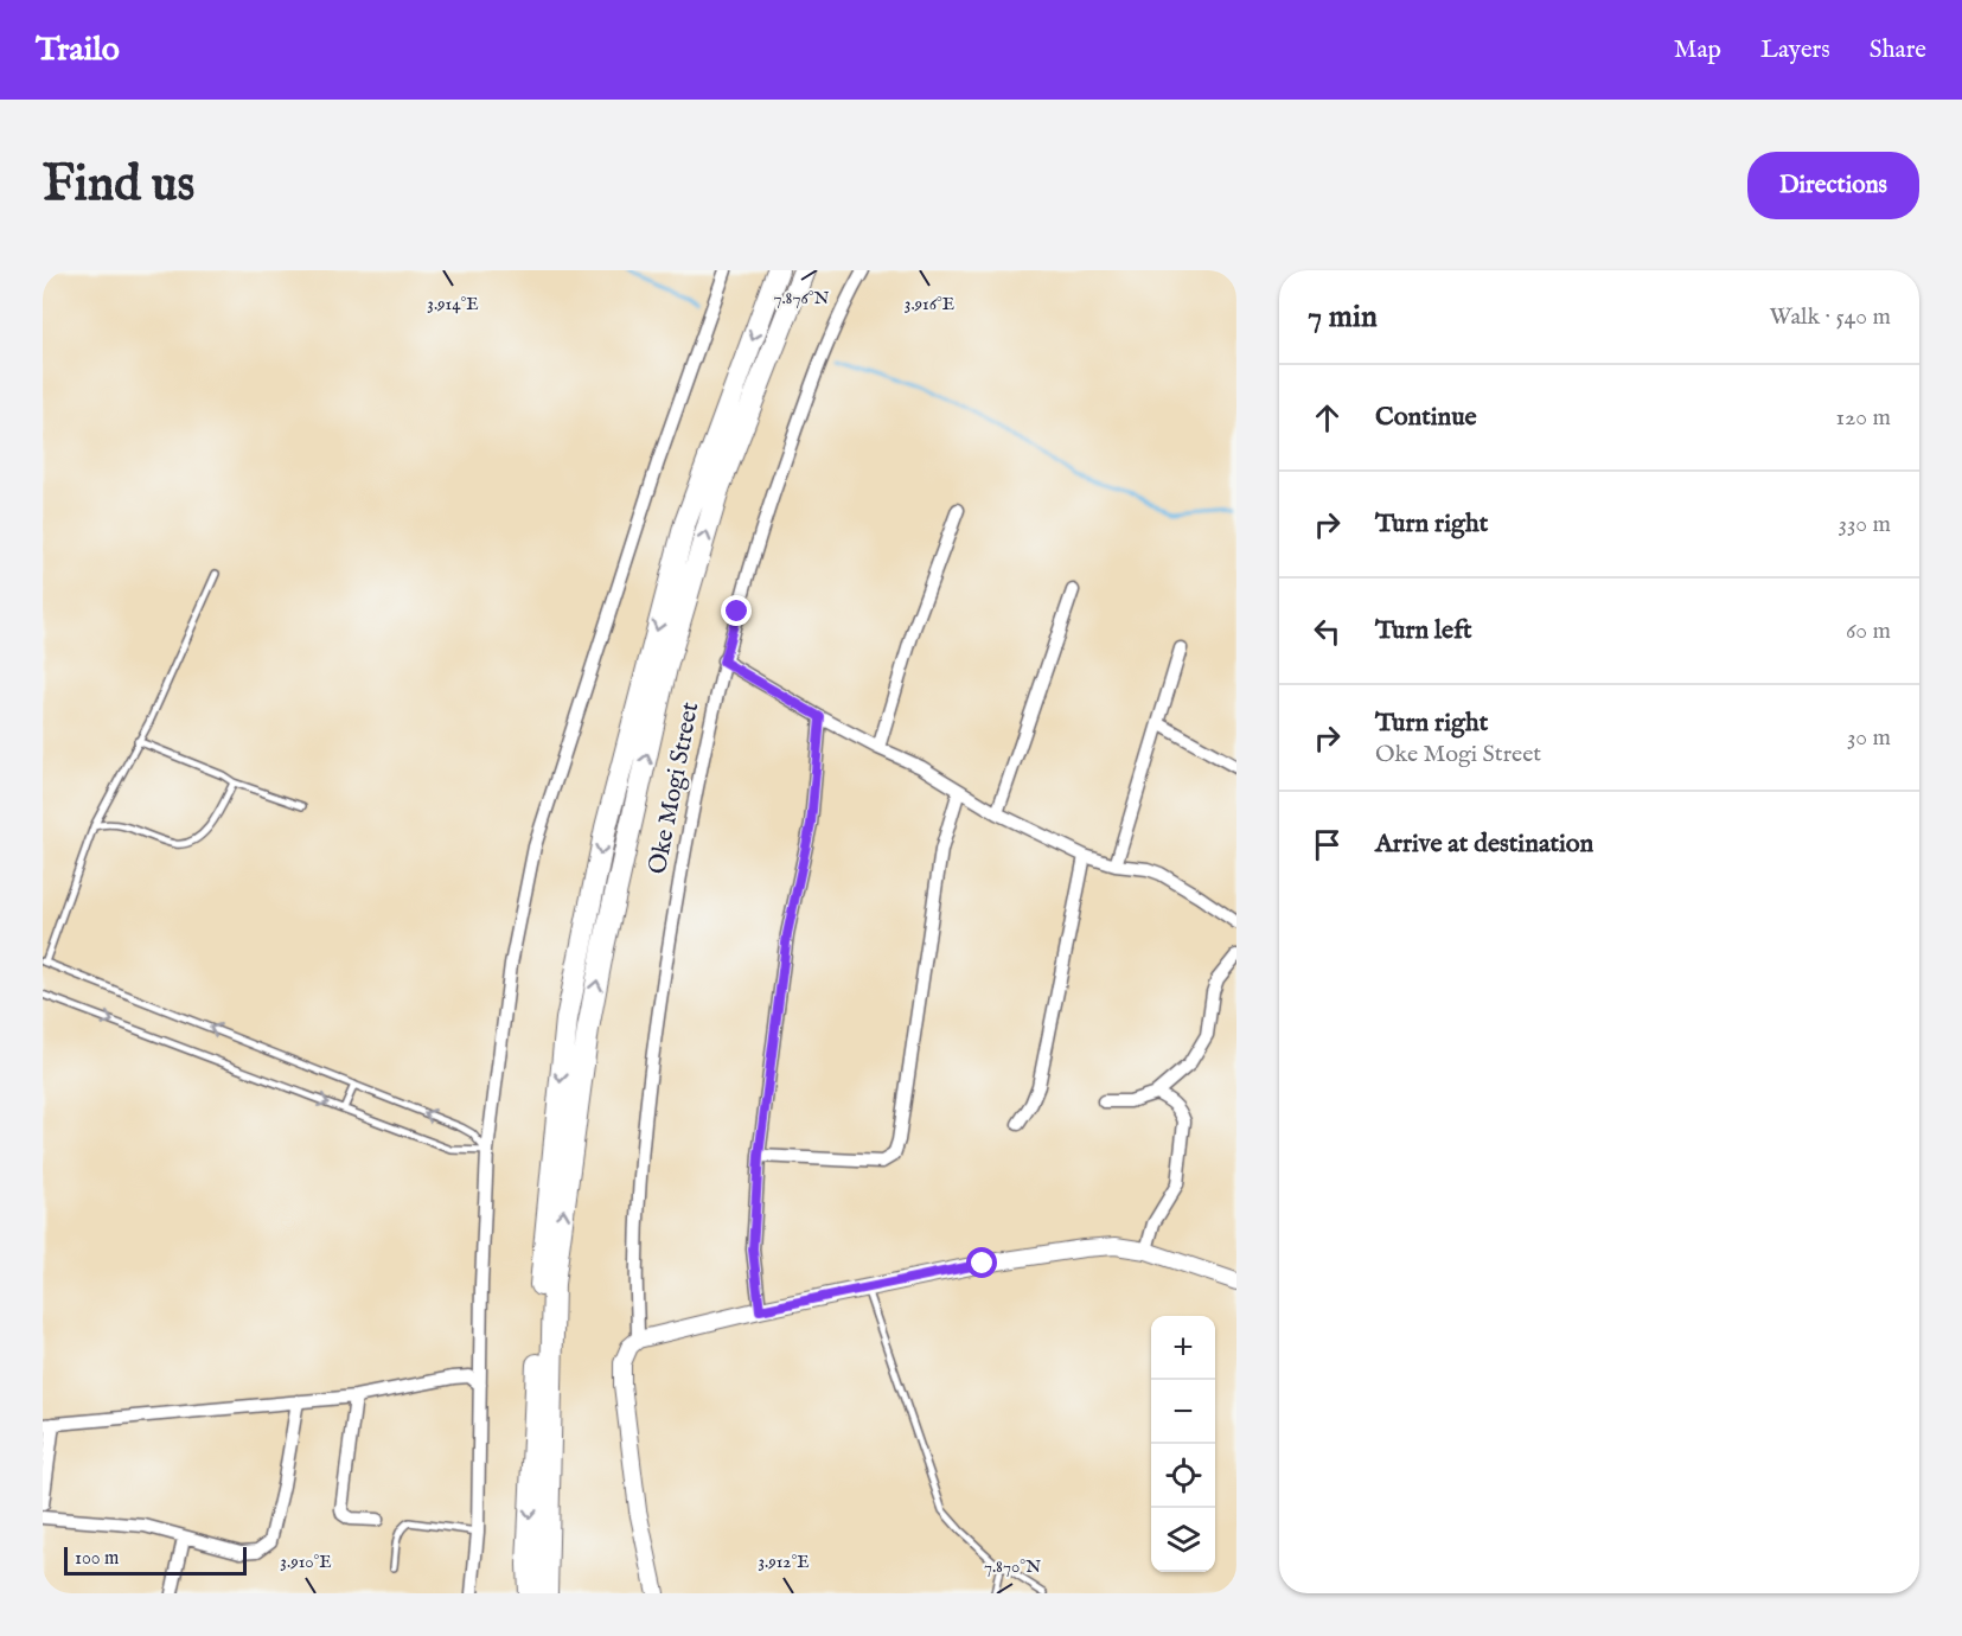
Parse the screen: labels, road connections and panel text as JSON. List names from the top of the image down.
{
  "streets": {
    "street": ["Oke Mogi Street"]
  },
  "scale_bar": "100 m",
  "page": {
    "header": "Trailo",
    "nav": ["Map", "Layers", "Share"],
    "buttons": "Directions",
    "title": "Find us",
    "heading": ["7 min", "Walk · 540 m"],
    "list": [
      ["Continue", "120 m"],
      ["Turn right", "330 m"],
      ["Turn left", "60 m"],
      ["Turn right", "Oke Mogi Street", "30 m"],
      "Arrive at destination"
    ],
    "map_buttons": ["+", "−"],
    "scale": "100 m"
  },
  "coordinates": [
    "7.876°N",
    "3.914°E",
    "3.916°E",
    "3.910°E",
    "3.912°E",
    "7.870°N"
  ]
}
